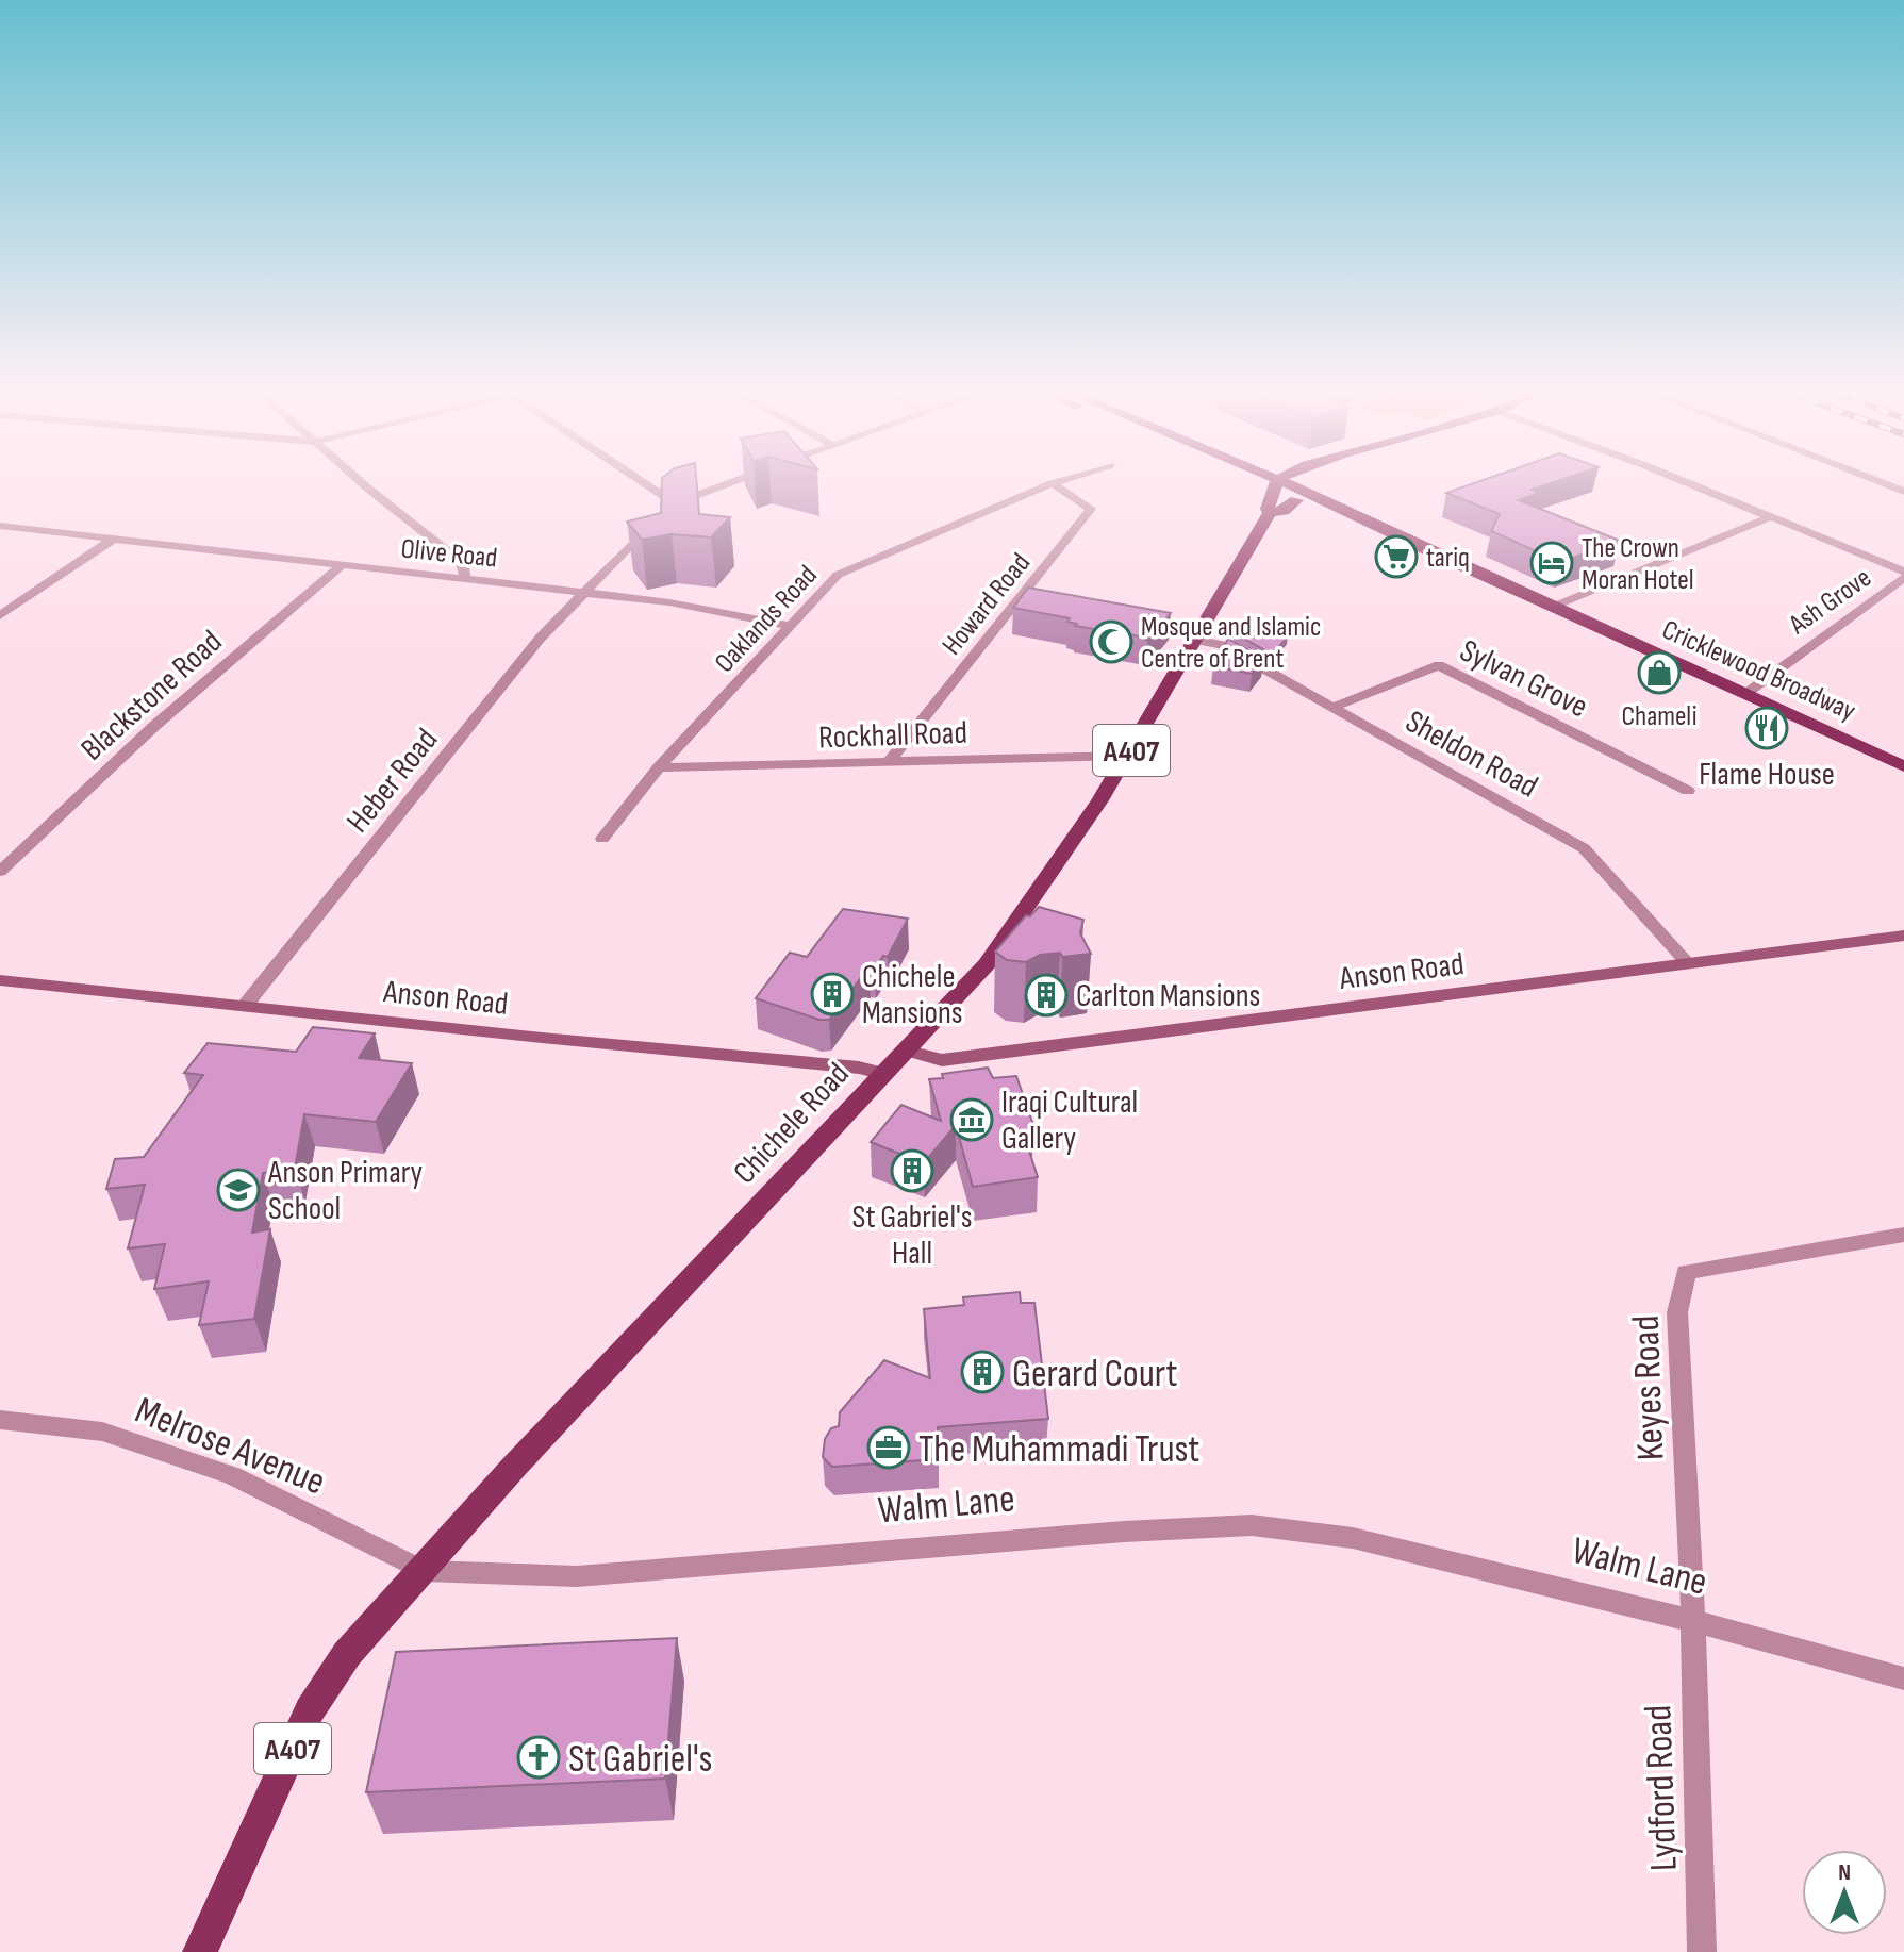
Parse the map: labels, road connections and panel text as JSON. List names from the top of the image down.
{
  "streets": {
    "main road": ["Cricklewood Broadway", "A407", "Chichele Road"],
    "street": [
      "Olive Road",
      "Ash Grove",
      "Howard Road",
      "Oaklands Road",
      "Sylvan Grove",
      "Blackstone Road",
      "Rockhall Road",
      "Sheldon Road",
      "Heber Road",
      "Anson Road",
      "Keyes Road",
      "Melrose Avenue",
      "Walm Lane",
      "Lydford Road"
    ]
  },
  "crossings": [
    ["Olive Road", "Oaklands Road"],
    ["Olive Road", "Blackstone Road"],
    ["Olive Road", "Heber Road"],
    ["Ash Grove", "Cricklewood Broadway"],
    ["Howard Road", "Oaklands Road"],
    ["Howard Road", "Rockhall Road"],
    ["Oaklands Road", "Rockhall Road"],
    ["Cricklewood Broadway", "Chichele Road"],
    ["Sylvan Grove", "Sheldon Road"],
    ["Rockhall Road", "Chichele Road"],
    ["A407", "Chichele Road"],
    ["A407", "Melrose Avenue"],
    ["A407", "Walm Lane"],
    ["Sheldon Road", "Anson Road"],
    ["Sheldon Road", "Chichele Road"],
    ["Heber Road", "Anson Road"],
    ["Anson Road", "Chichele Road"],
    ["Chichele Road", "Melrose Avenue"],
    ["Chichele Road", "Walm Lane"],
    ["Keyes Road", "Walm Lane"],
    ["Keyes Road", "Lydford Road"],
    ["Melrose Avenue", "Walm Lane"],
    ["Walm Lane", "Lydford Road"]
  ],
  "places": {
    "supermarket": ["tariq"],
    "hotel": ["The Crown Moran Hotel"],
    "mosque": ["Mosque and Islamic Centre of Brent"],
    "shop": ["Chameli"],
    "restaurant": ["Flame House"],
    "building": [
      "Chichele Mansions",
      "Carlton Mansions",
      "St Gabriel's Hall",
      "Gerard Court"
    ],
    "museum": ["Iraqi Cultural Gallery"],
    "school or university": ["Anson Primary School"],
    "office": ["The Muhammadi Trust"],
    "church": ["St Gabriel's"]
  },
  "north": "top"
}
